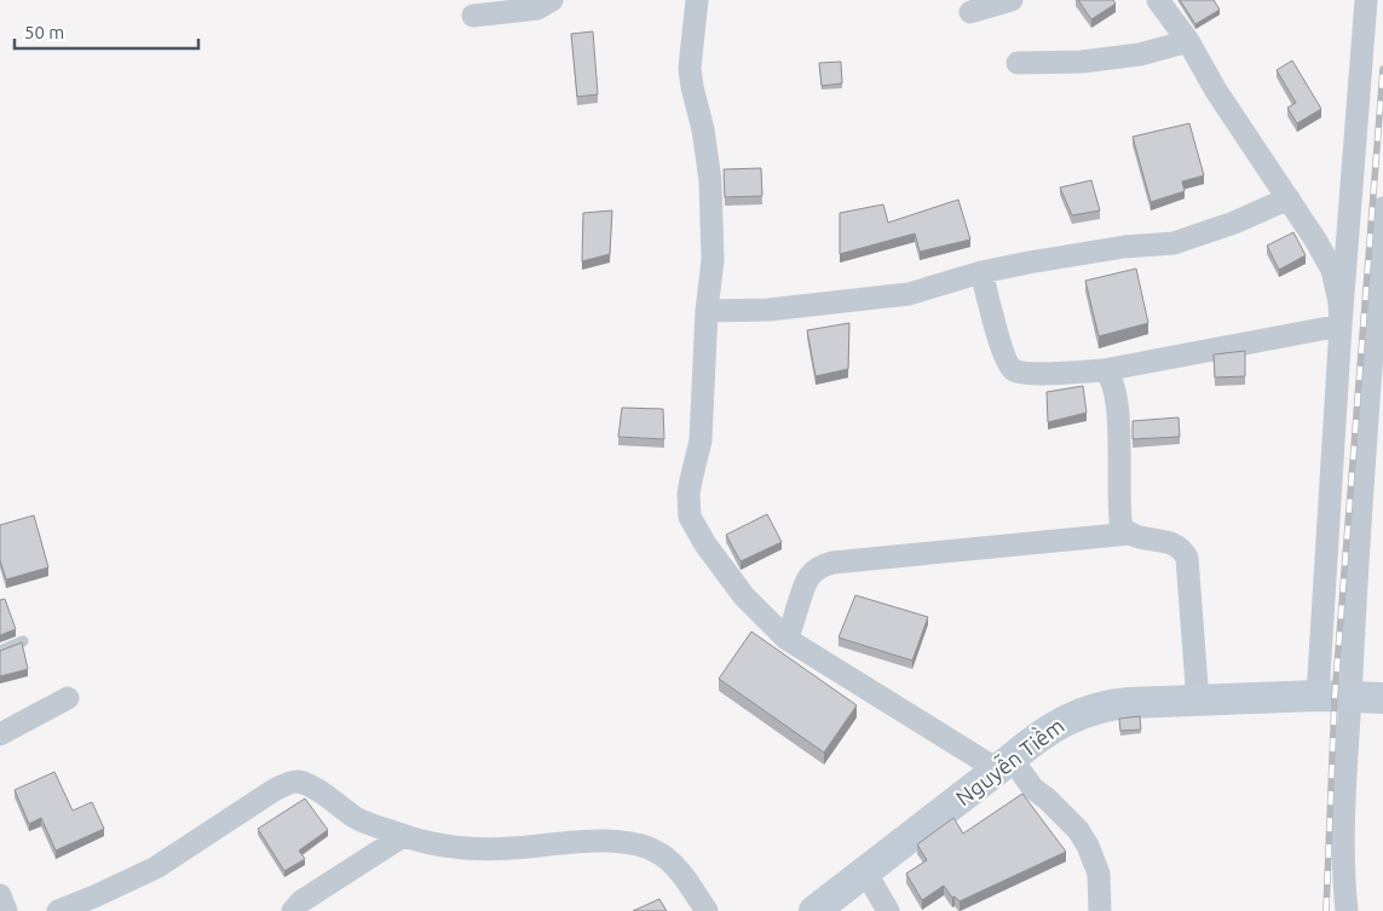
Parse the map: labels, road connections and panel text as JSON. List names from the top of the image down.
{
  "streets": {
    "street": ["Nguyễn Tiềm"]
  },
  "scale_bar": "50 m"
}
